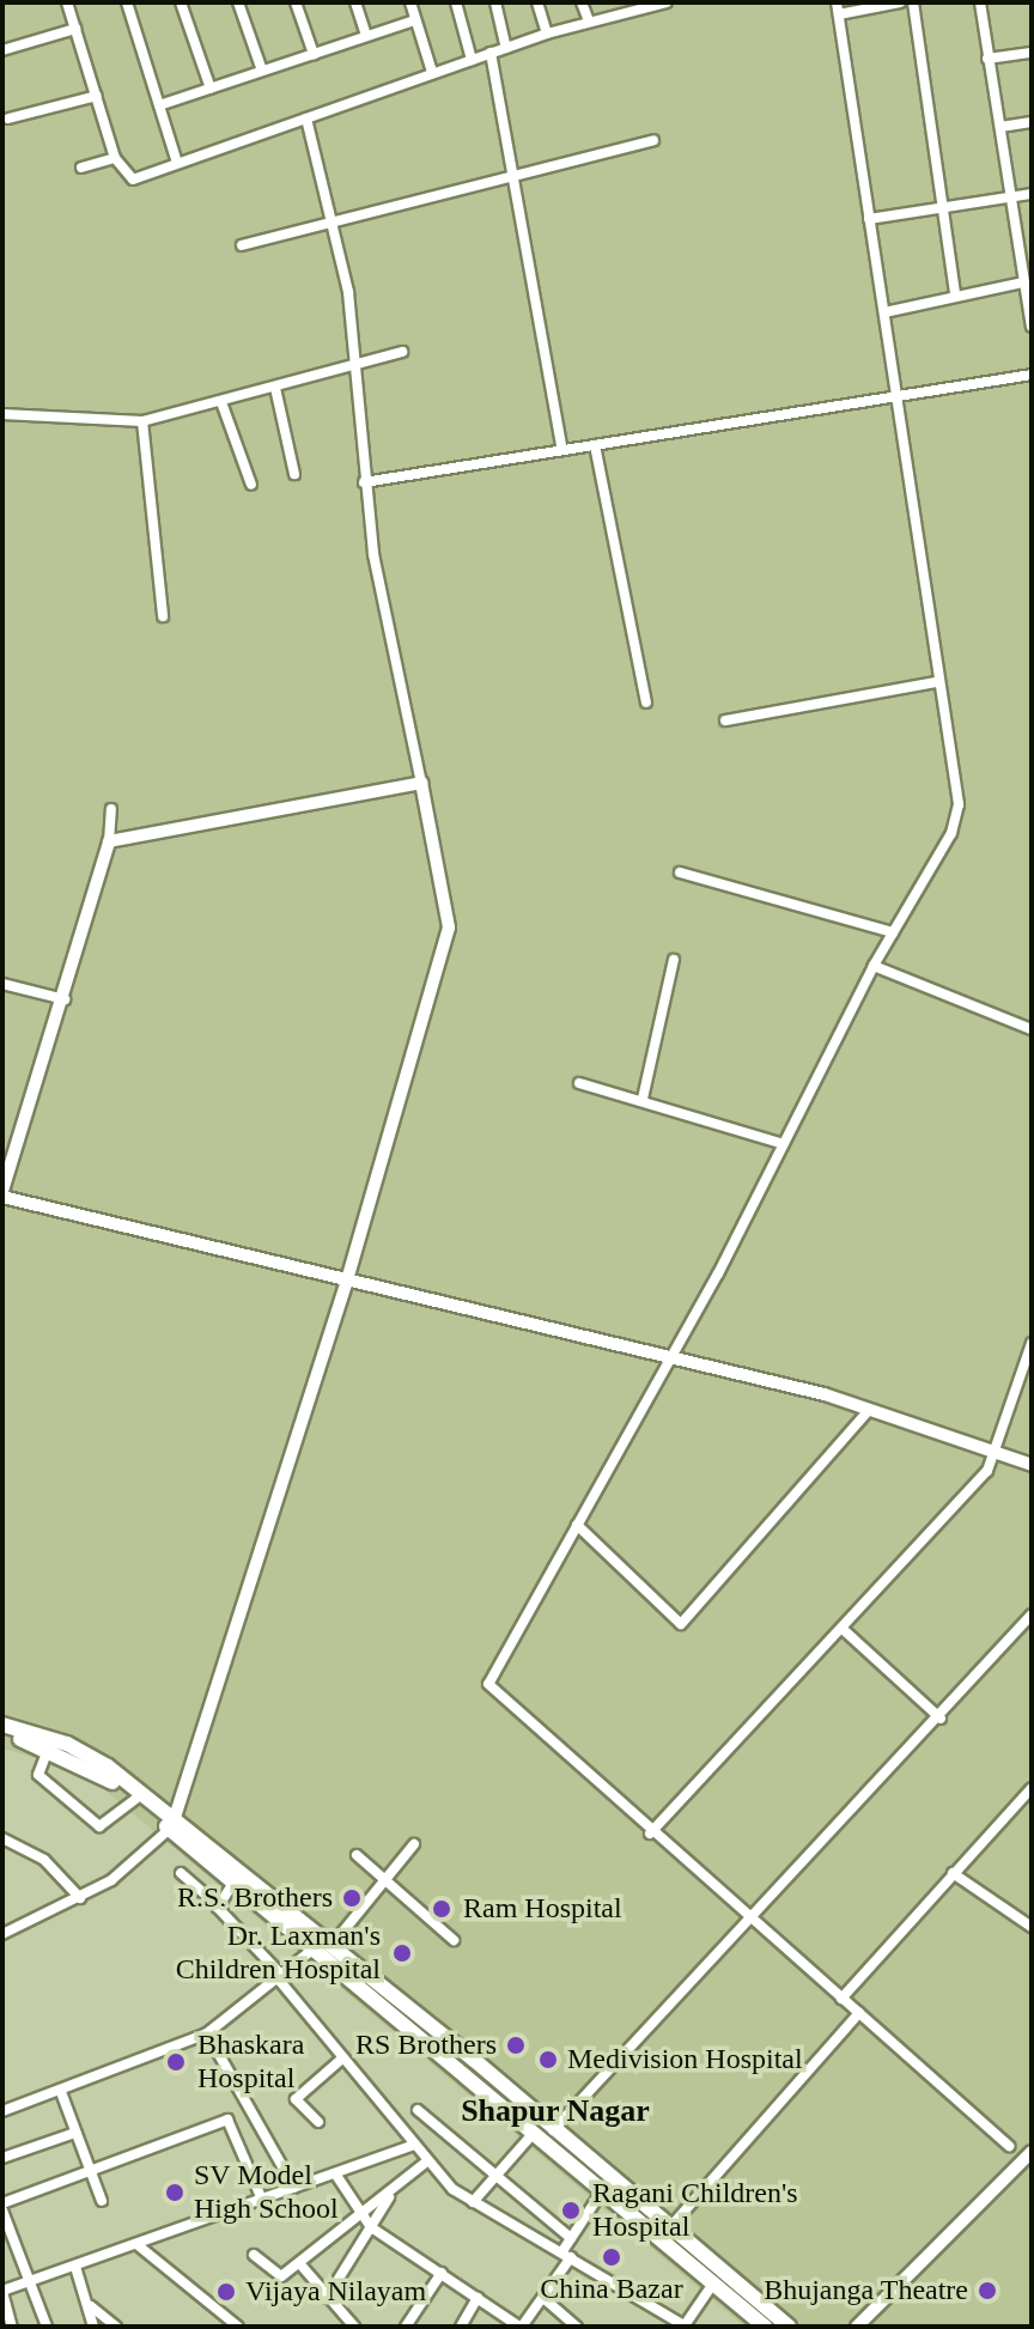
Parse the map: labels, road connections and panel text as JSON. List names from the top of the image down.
{
  "districts": ["Shapur Nagar"],
  "places": [
    "R.S. Brothers",
    "Ram Hospital",
    "Dr. Laxman's Children Hospital",
    "RS Brothers",
    "Medivision Hospital",
    "Bhaskara Hospital",
    "SV Model High School",
    "Ragani Children's Hospital",
    "China Bazar",
    "Bhujanga Theatre",
    "Vijaya Nilayam"
  ]
}
